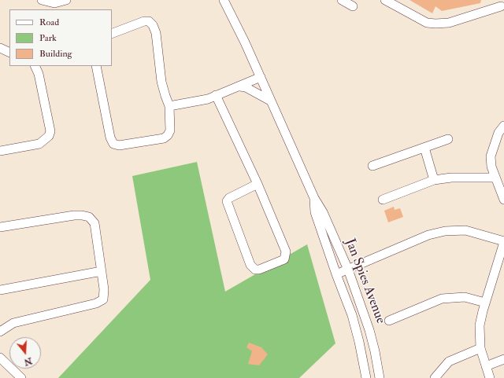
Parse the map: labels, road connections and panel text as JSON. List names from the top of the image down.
{
  "streets": {
    "street": ["Jan Spies Avenue"]
  },
  "legend": ["Road", "Park", "Building"],
  "north": "bottom"
}
